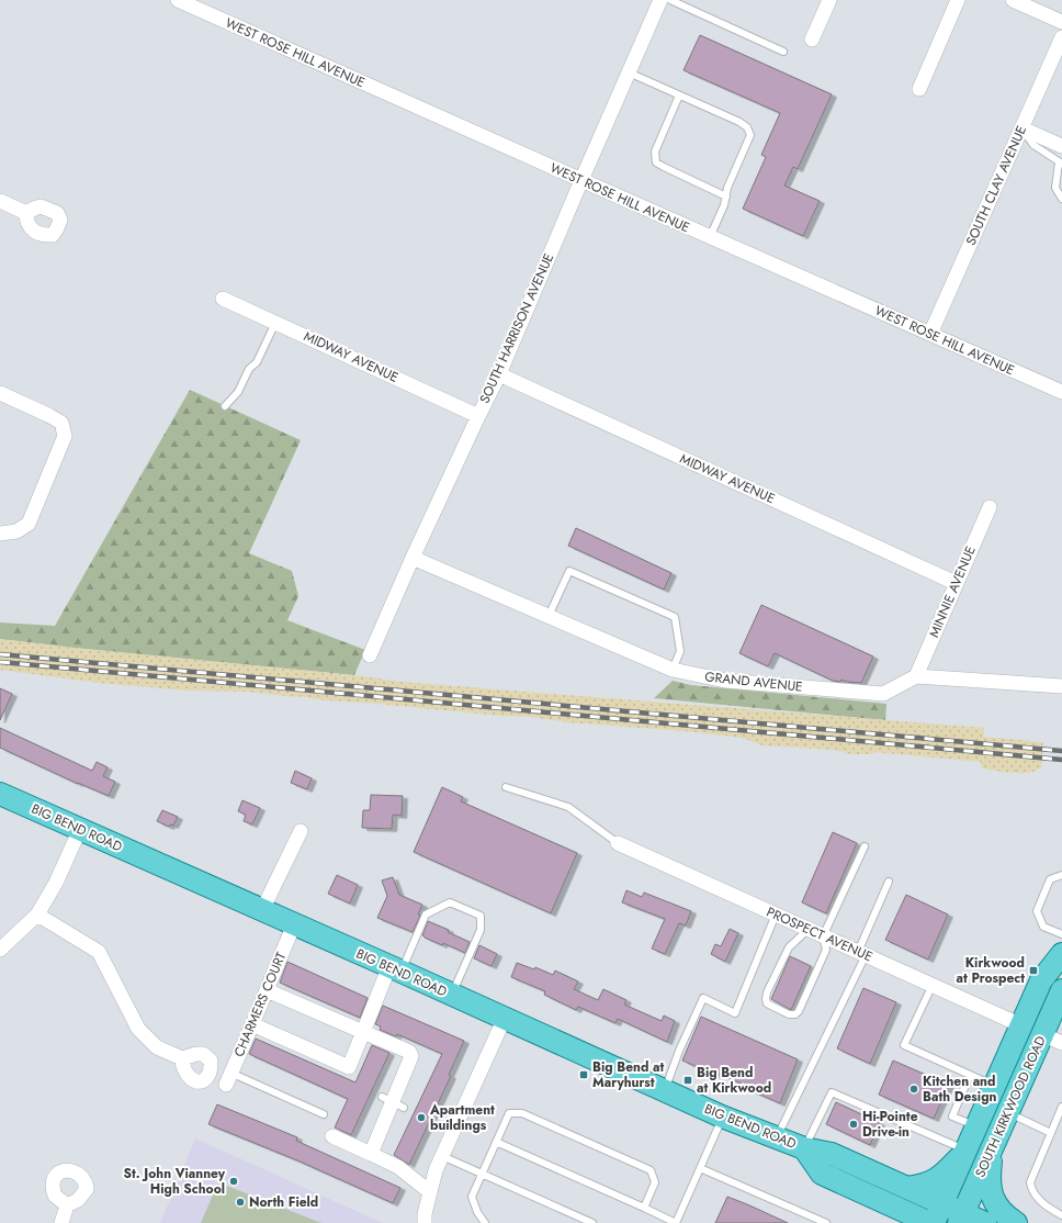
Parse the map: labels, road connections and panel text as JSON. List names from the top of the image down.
{
  "streets": {
    "main road": ["BIG BEND ROAD", "SOUTH KIRKWOOD ROAD"],
    "street": [
      "WEST ROSE HILL AVENUE",
      "SOUTH CLAY AVENUE",
      "SOUTH HARRISON AVENUE",
      "MIDWAY AVENUE",
      "MINNIE AVENUE",
      "GRAND AVENUE",
      "PROSPECT AVENUE",
      "CHARMERS COURT"
    ]
  },
  "crossings": [
    ["WEST ROSE HILL AVENUE", "SOUTH CLAY AVENUE"],
    ["WEST ROSE HILL AVENUE", "SOUTH HARRISON AVENUE"],
    ["SOUTH HARRISON AVENUE", "MIDWAY AVENUE"],
    ["SOUTH HARRISON AVENUE", "GRAND AVENUE"],
    ["MIDWAY AVENUE", "MINNIE AVENUE"],
    ["MINNIE AVENUE", "GRAND AVENUE"],
    ["BIG BEND ROAD", "CHARMERS COURT"],
    ["BIG BEND ROAD", "SOUTH KIRKWOOD ROAD"],
    ["PROSPECT AVENUE", "SOUTH KIRKWOOD ROAD"]
  ],
  "places": {
    "transit": ["Kirkwood at Prospect", "Big Bend at Maryhurst", "Big Bend at Kirkwood"],
    "other": [
      "Kitchen and Bath Design",
      "Apartment buildings",
      "Hi-Pointe Drive-in",
      "St. John Vianney High School",
      "North Field"
    ]
  }
}
